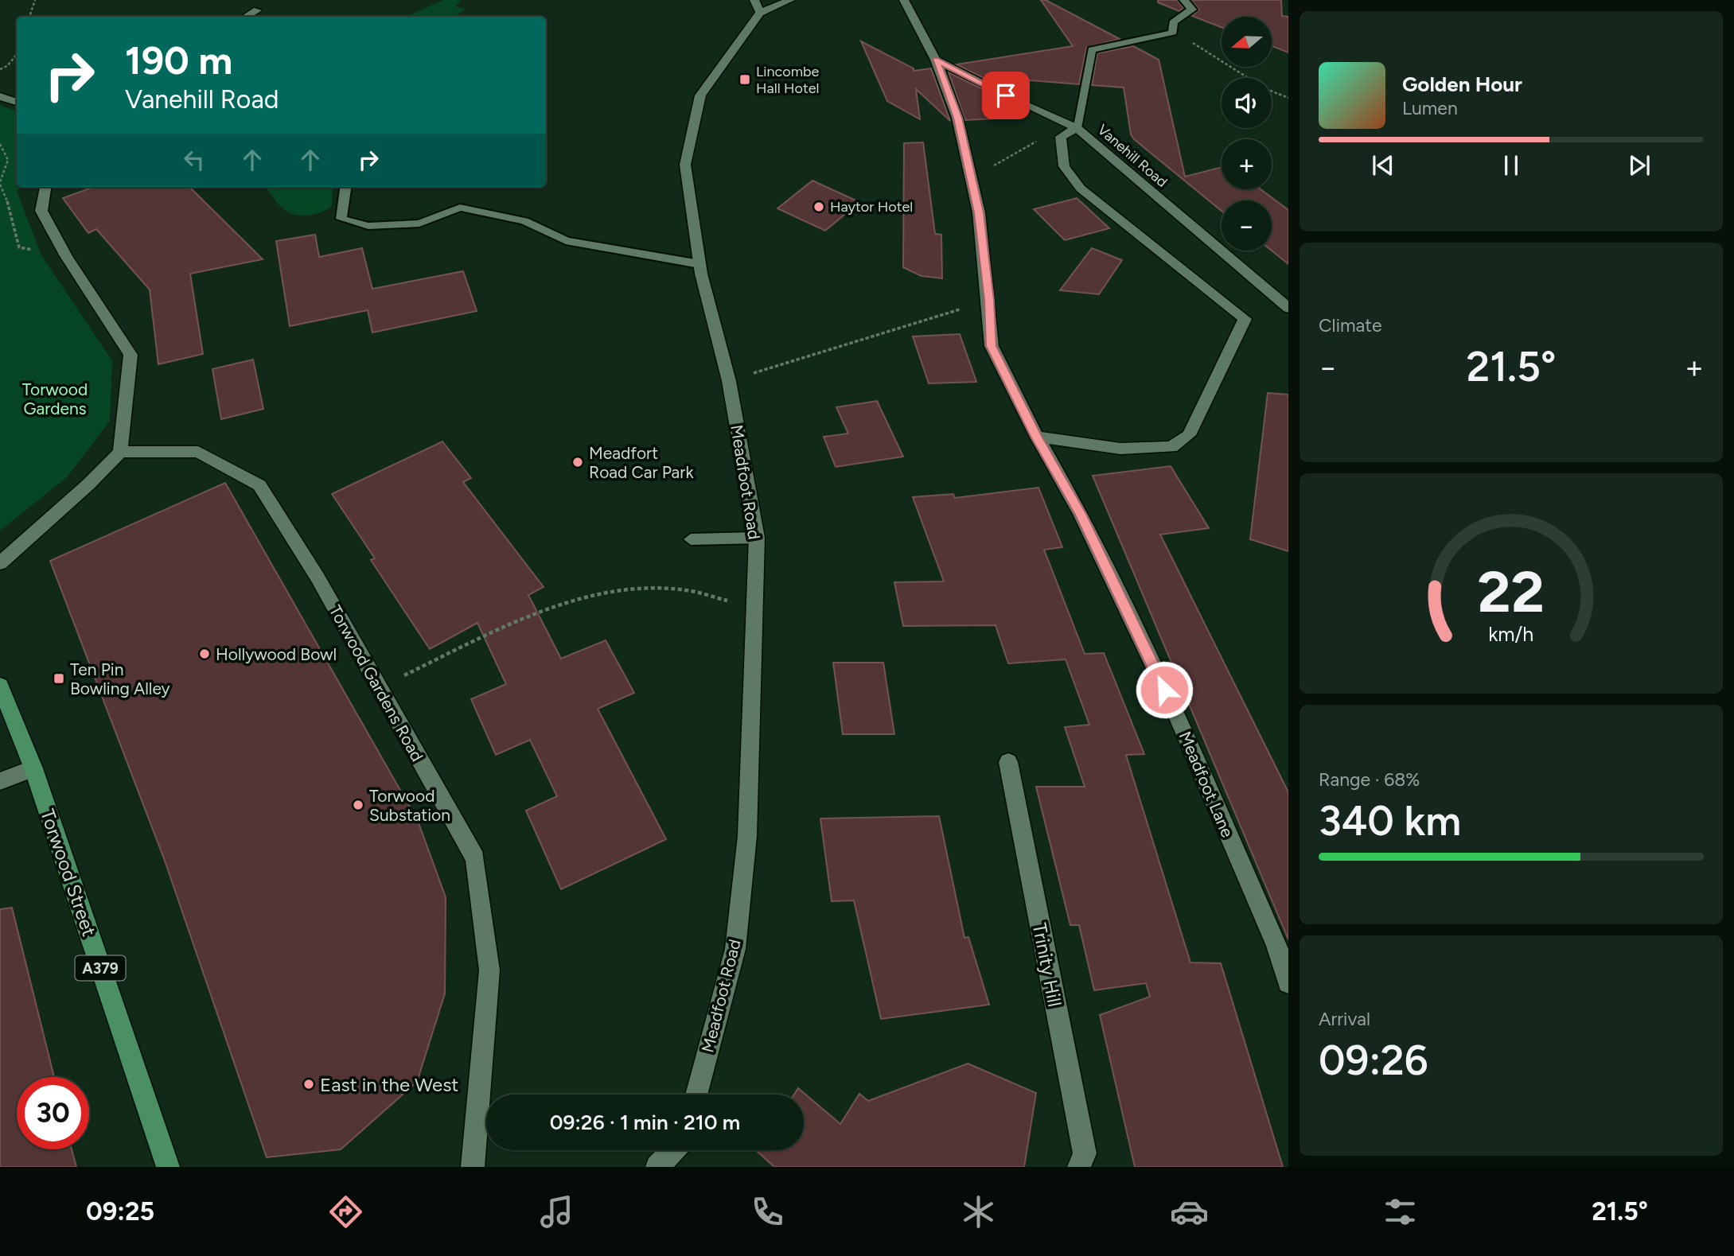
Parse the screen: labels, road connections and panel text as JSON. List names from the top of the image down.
{
  "streets": {
    "main road": ["Torwood Street", "A379"],
    "street": [
      "Vanehill Road",
      "Meadfoot Road",
      "Torwood Gardens Road",
      "Meadfoot Lane",
      "Trinity Hill"
    ]
  },
  "crossings": [
    ["Vanehill Road", "Meadfoot Lane"],
    ["Torwood Street", "A379"]
  ],
  "parks": ["Torwood Gardens"],
  "places": {
    "transit": ["Lincombe Hall Hotel", "Ten Pin Bowling Alley"],
    "other": [
      "Haytor Hotel",
      "Meadfort Road Car Park",
      "Hollywood Bowl",
      "Torwood Substation",
      "East in the West"
    ]
  },
  "north": "left",
  "page": {
    "map_buttons": ["+", "−"],
    "turn": ["190 m", "Vanehill Road"],
    "song": ["Golden Hour", "Lumen"],
    "tile": [
      "Climate",
      ["Range · 68%", "340 km"],
      ["Arrival", "09:26"]
    ],
    "heat": ["−", "21.5°", "+"],
    "limit": "30",
    "trip": "09:26 · 1 min · 210 m",
    "tabs": ["09:25", "21.5°"],
    "gauge": ["22", "km/h"]
  }
}
